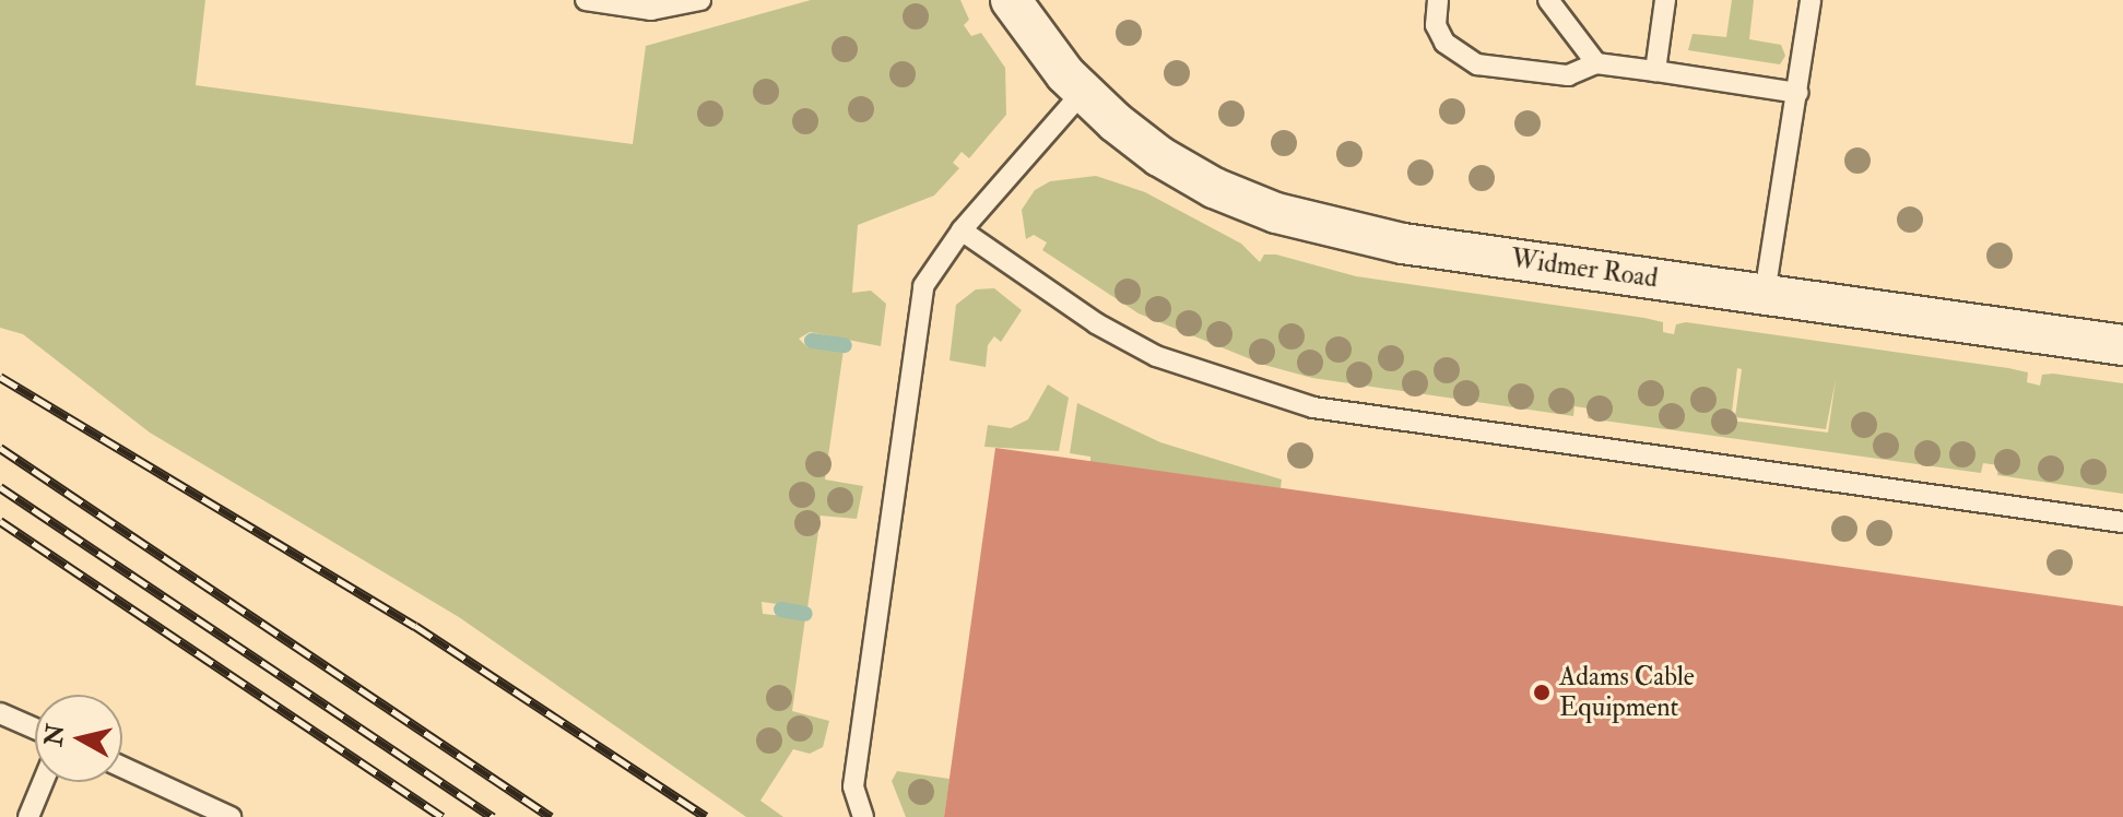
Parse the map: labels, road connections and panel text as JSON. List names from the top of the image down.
{
  "streets": {
    "street": ["Widmer Road"]
  },
  "places": ["Adams Cable Equipment"],
  "north": "left"
}
